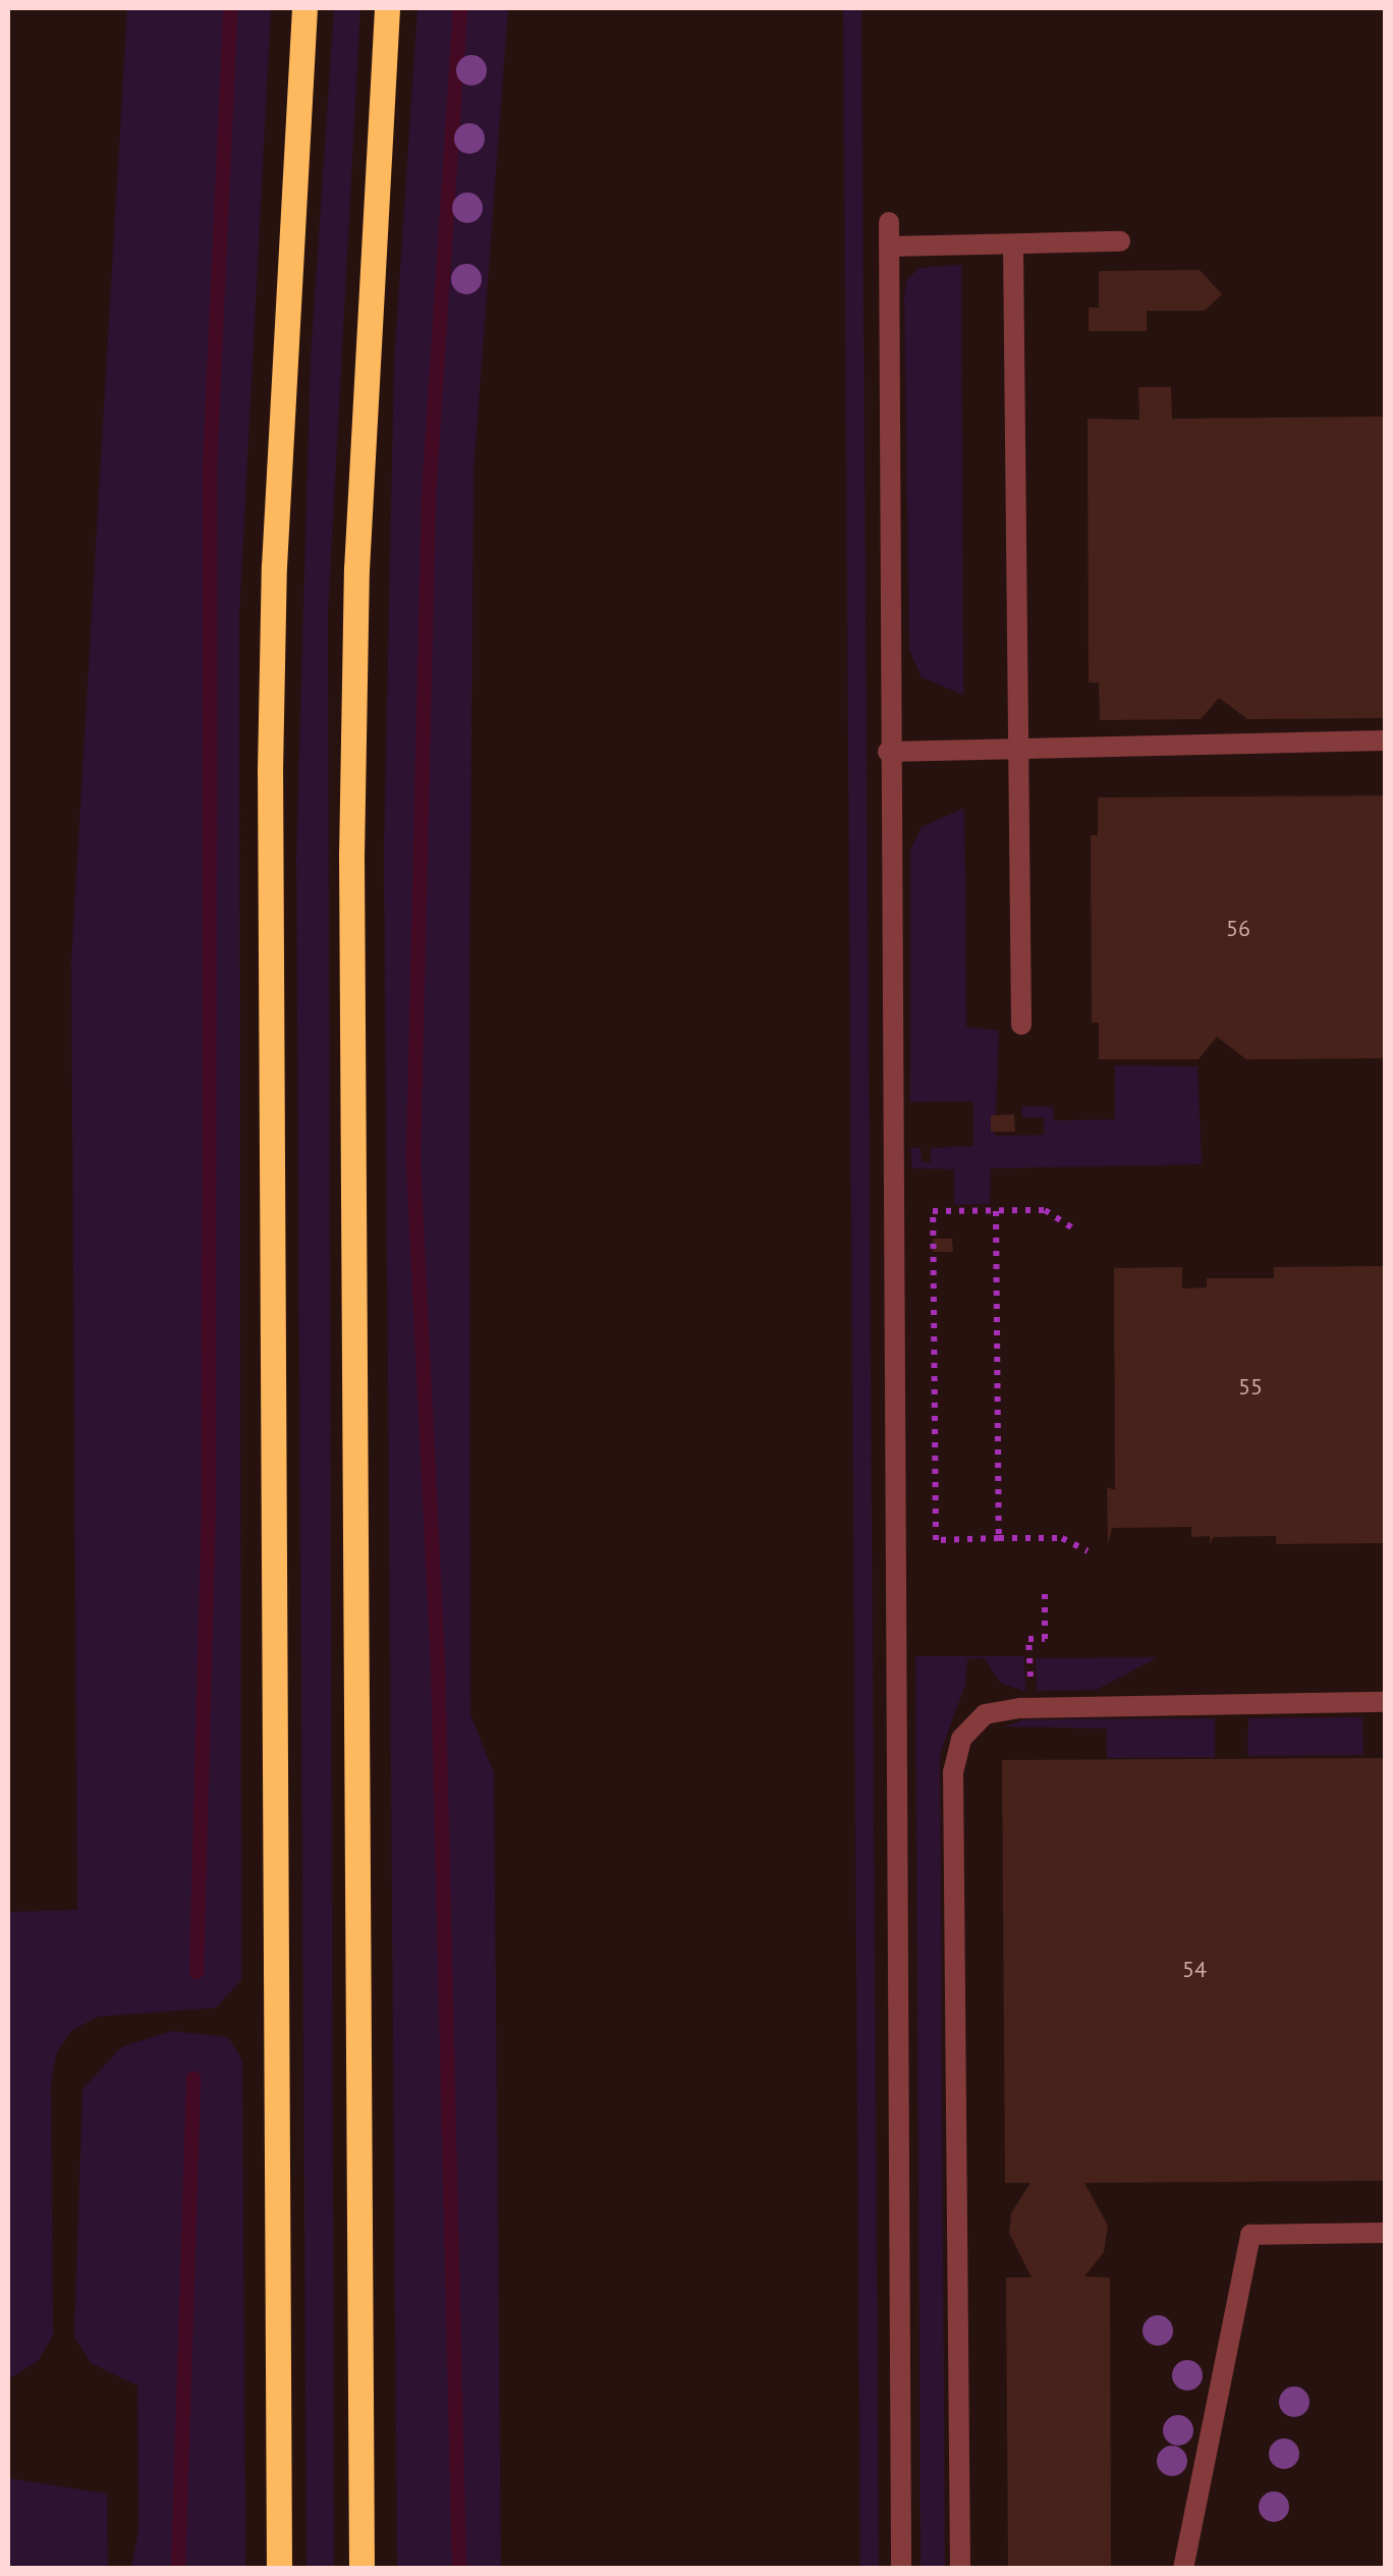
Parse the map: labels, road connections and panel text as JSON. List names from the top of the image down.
{
  "house_numbers": ["56", "55", "54"]
}
